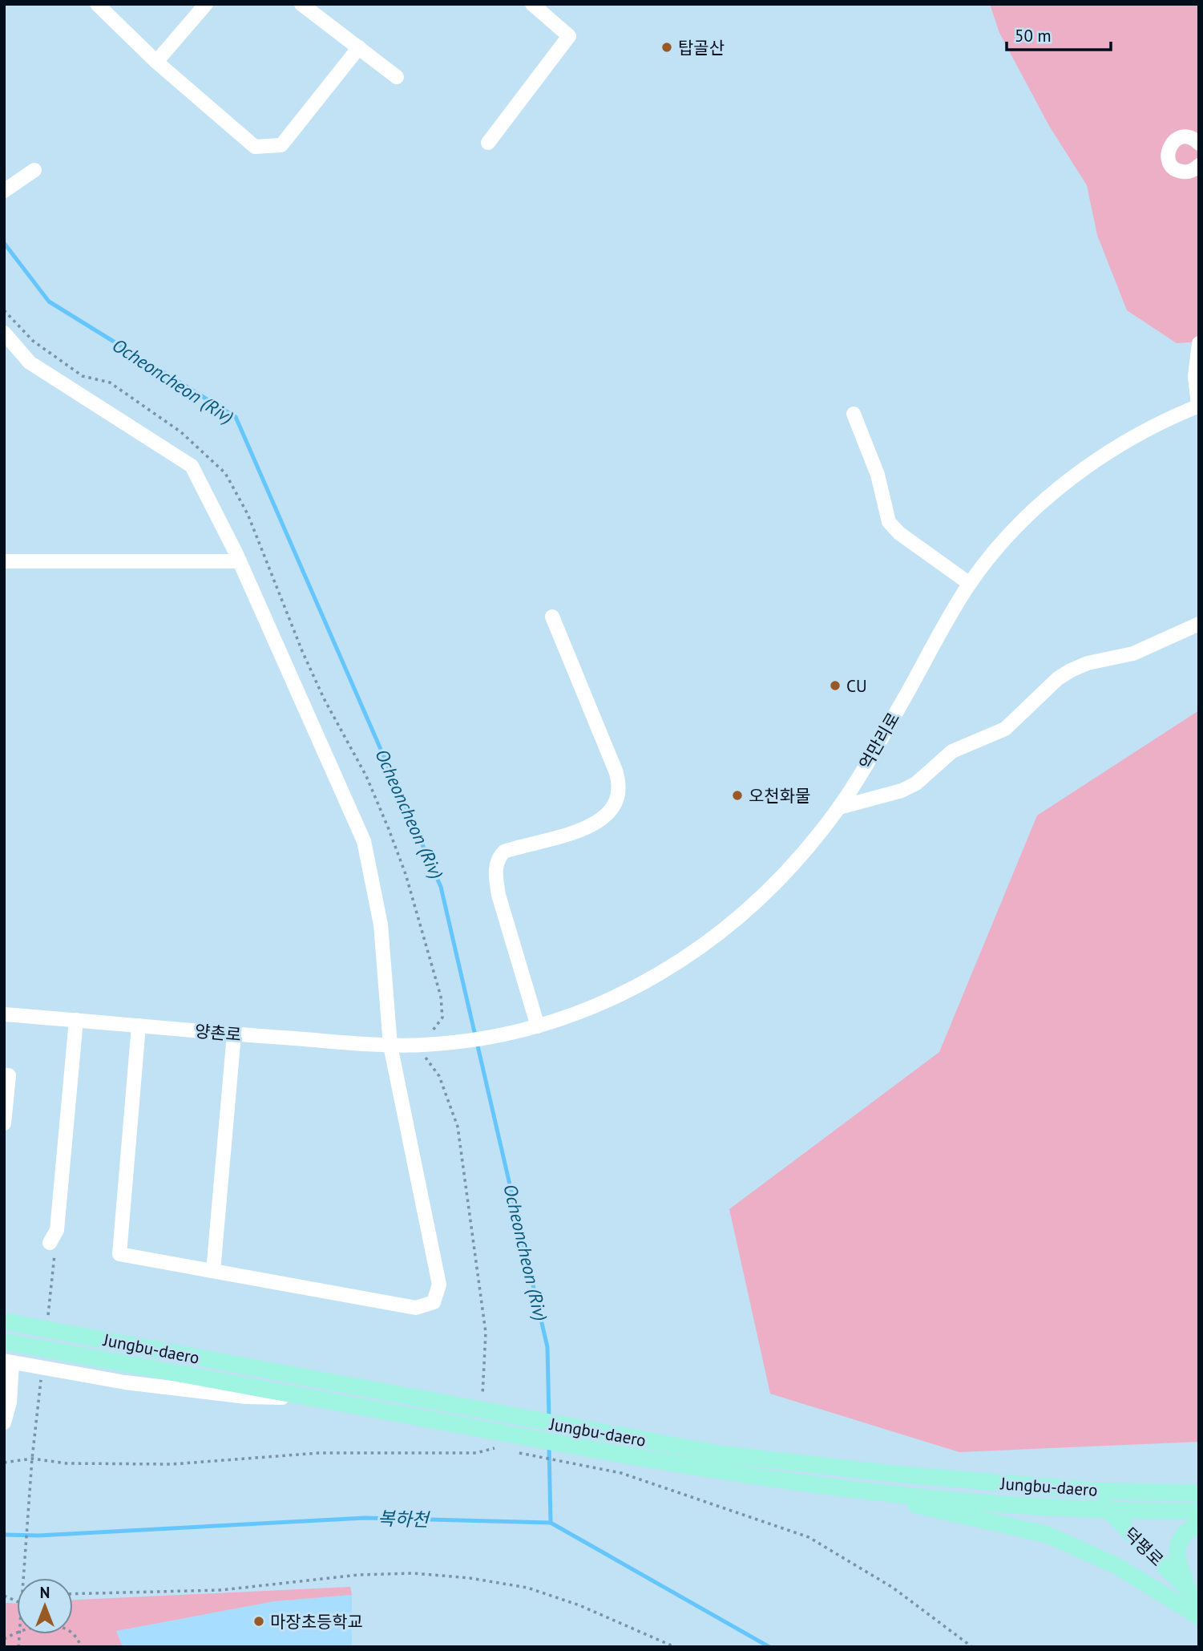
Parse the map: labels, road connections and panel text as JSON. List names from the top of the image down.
{
  "streets": {
    "main road": ["Jungbu-daero", "덕평로"],
    "street": ["억만리로", "양촌로"]
  },
  "crossings": [
    ["억만리로", "양촌로"],
    ["Jungbu-daero", "덕평로"]
  ],
  "water": ["Ocheoncheon (Riv)", "복하천"],
  "places": [
    "탑골산",
    "CU",
    "오천화물",
    "마장초등학교"
  ],
  "scale_bar": "50 m",
  "north": "top"
}
